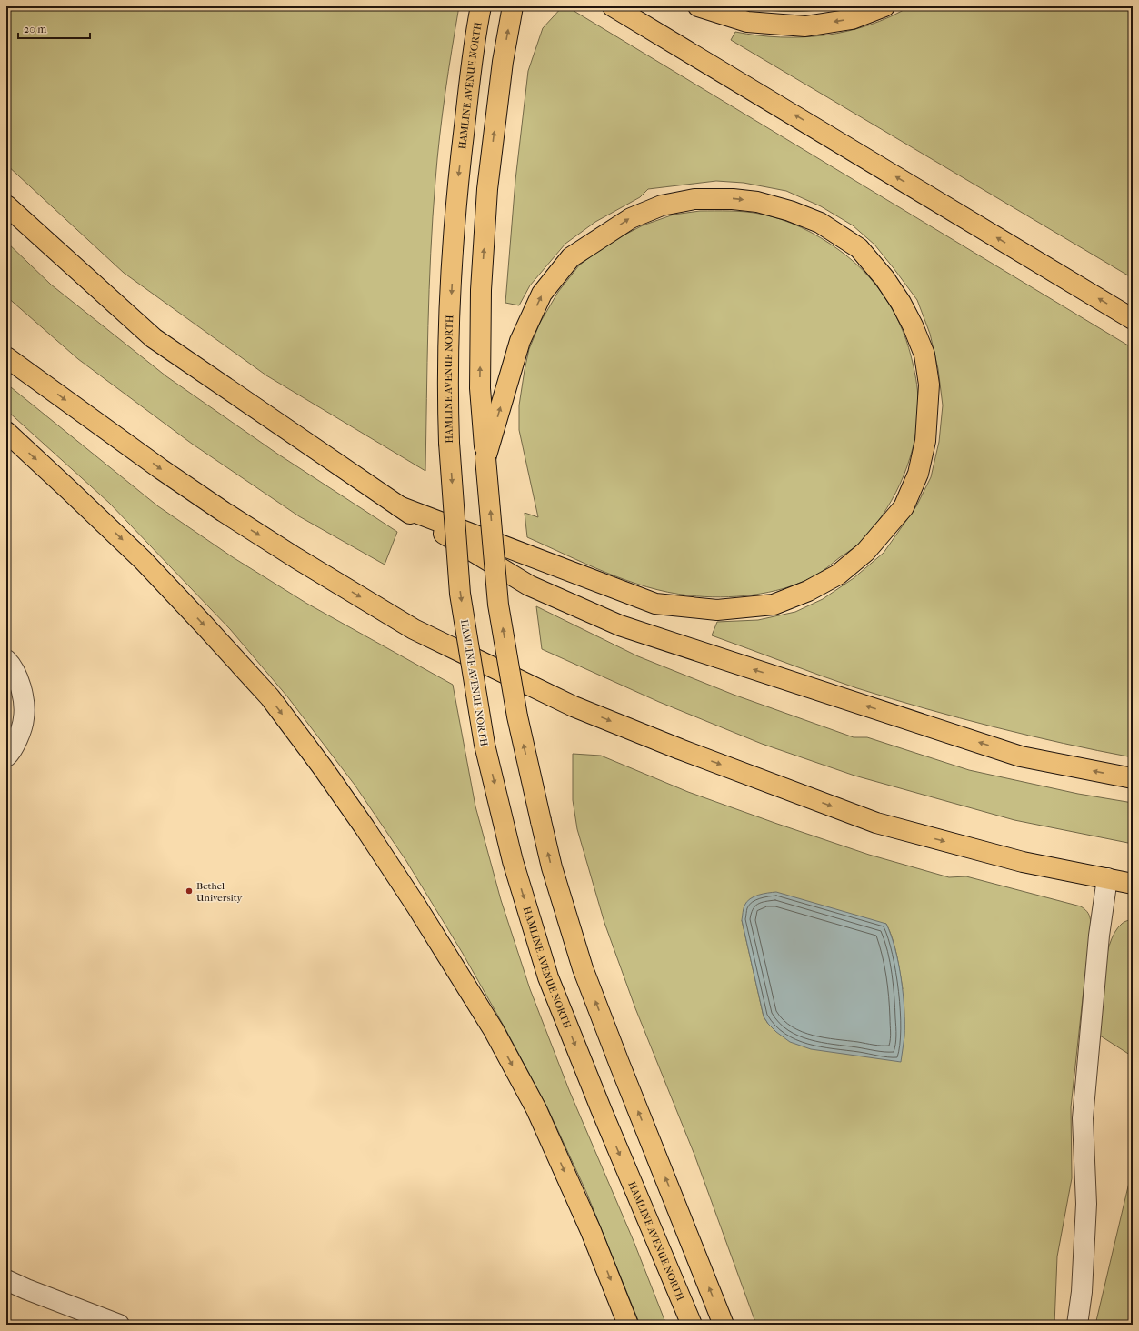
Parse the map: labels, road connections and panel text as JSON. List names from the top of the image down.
{
  "streets": {
    "highway": ["HAMLINE AVENUE NORTH"]
  },
  "places": ["Bethel University"],
  "scale_bar": "20 m"
}
